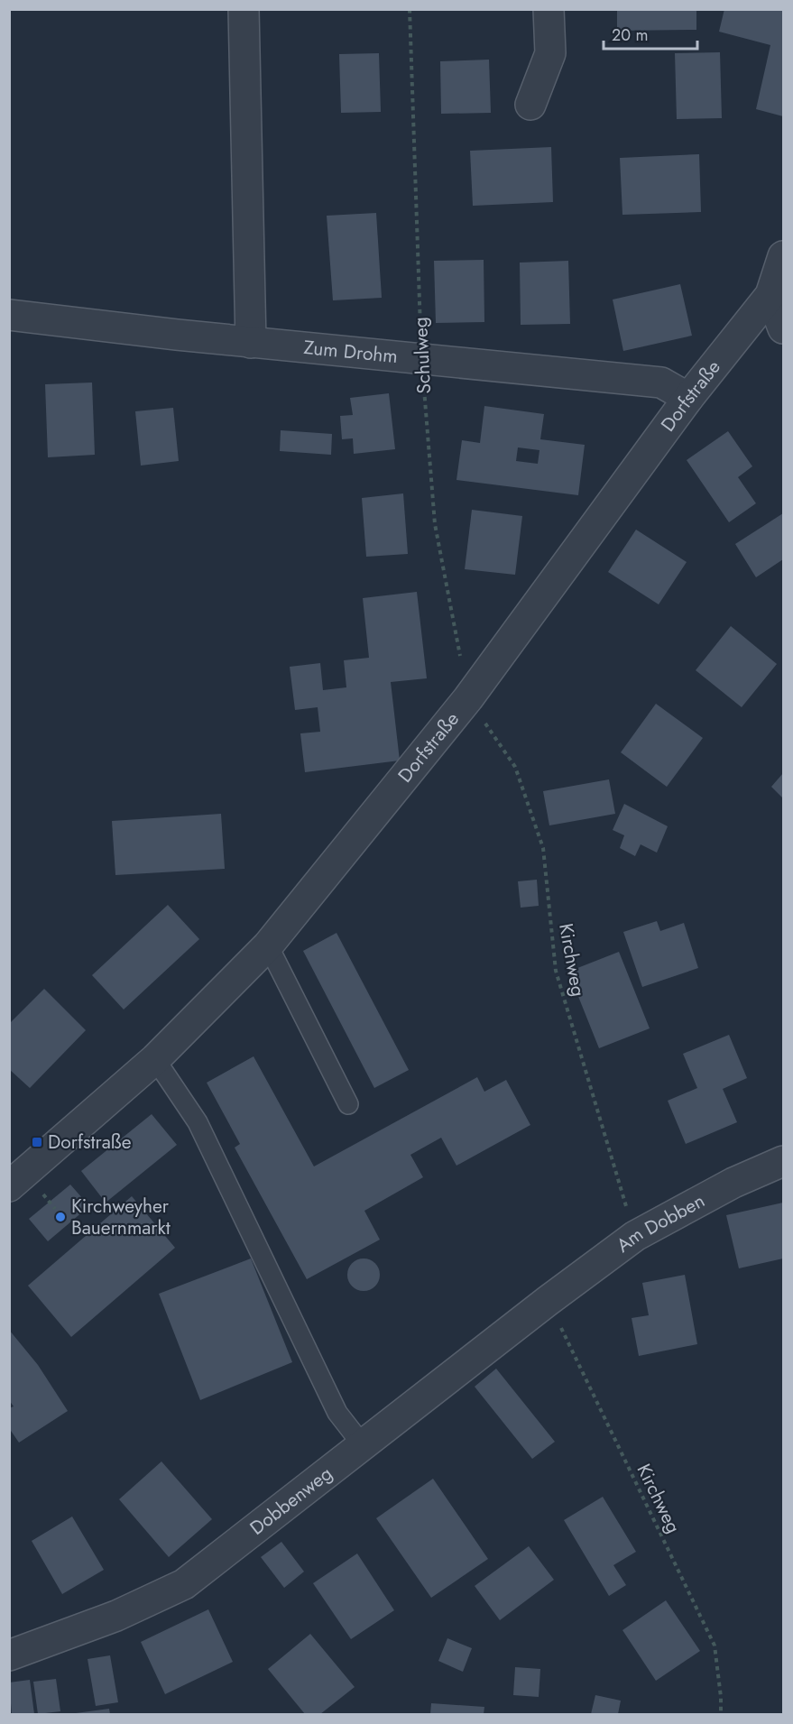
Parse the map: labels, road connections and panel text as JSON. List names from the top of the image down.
{
  "streets": {
    "street": [
      "Zum Drohm",
      "Dorfstraße",
      "Am Dobben",
      "Dobbenweg"
    ],
    "path": ["Schulweg", "Kirchweg"]
  },
  "crossings": [
    ["Zum Drohm", "Schulweg"],
    ["Zum Drohm", "Dorfstraße"],
    ["Schulweg", "Dorfstraße"],
    ["Schulweg", "Kirchweg"],
    ["Dorfstraße", "Kirchweg"],
    ["Kirchweg", "Am Dobben"],
    ["Kirchweg", "Dobbenweg"],
    ["Am Dobben", "Dobbenweg"]
  ],
  "places": {
    "transit": ["Dorfstraße"],
    "other": ["Kirchweyher Bauernmarkt"]
  },
  "scale_bar": "20 m"
}
